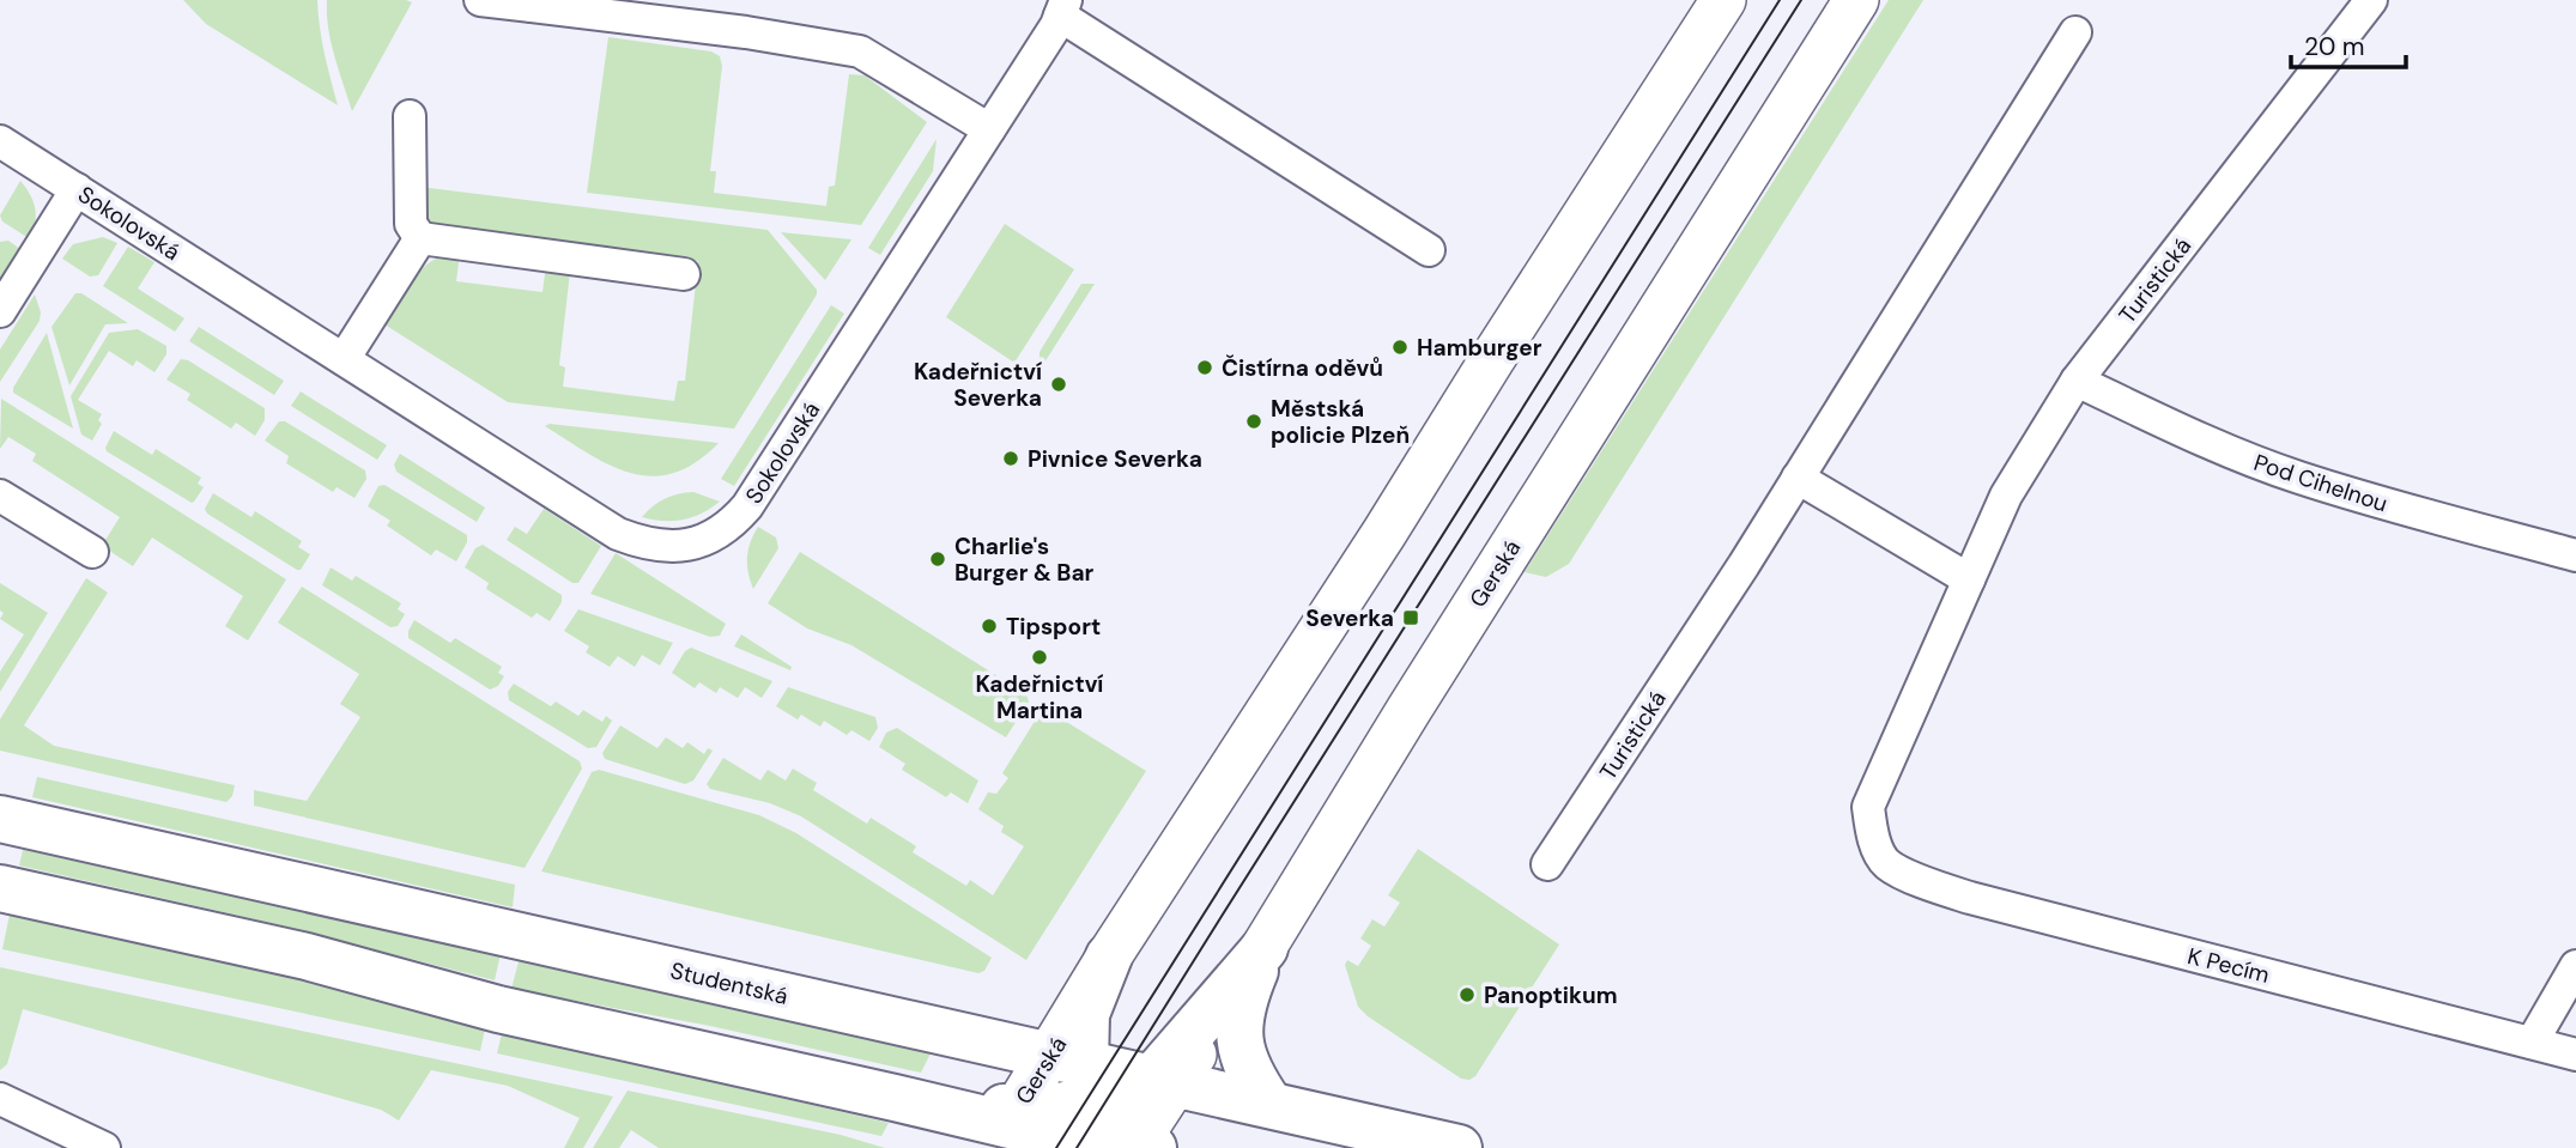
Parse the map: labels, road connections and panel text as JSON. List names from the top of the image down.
{
  "streets": {
    "main road": ["Gerská", "Studentská"],
    "street": [
      "Sokolovská",
      "Turistická",
      "Pod Cihelnou",
      "K Pecím"
    ]
  },
  "crossings": [
    ["Turistická", "Pod Cihelnou"],
    ["Turistická", "K Pecím"],
    ["Gerská", "Studentská"]
  ],
  "places": {
    "other": [
      "Hamburger",
      "Čistírna oděvů",
      "Kadeřnictví Severka",
      "Městská policie Plzeň",
      "Pivnice Severka",
      "Charlie's Burger & Bar",
      "Tipsport",
      "Kadeřnictví Martina",
      "Panoptikum"
    ],
    "transit": ["Severka"]
  },
  "scale_bar": "20 m"
}
